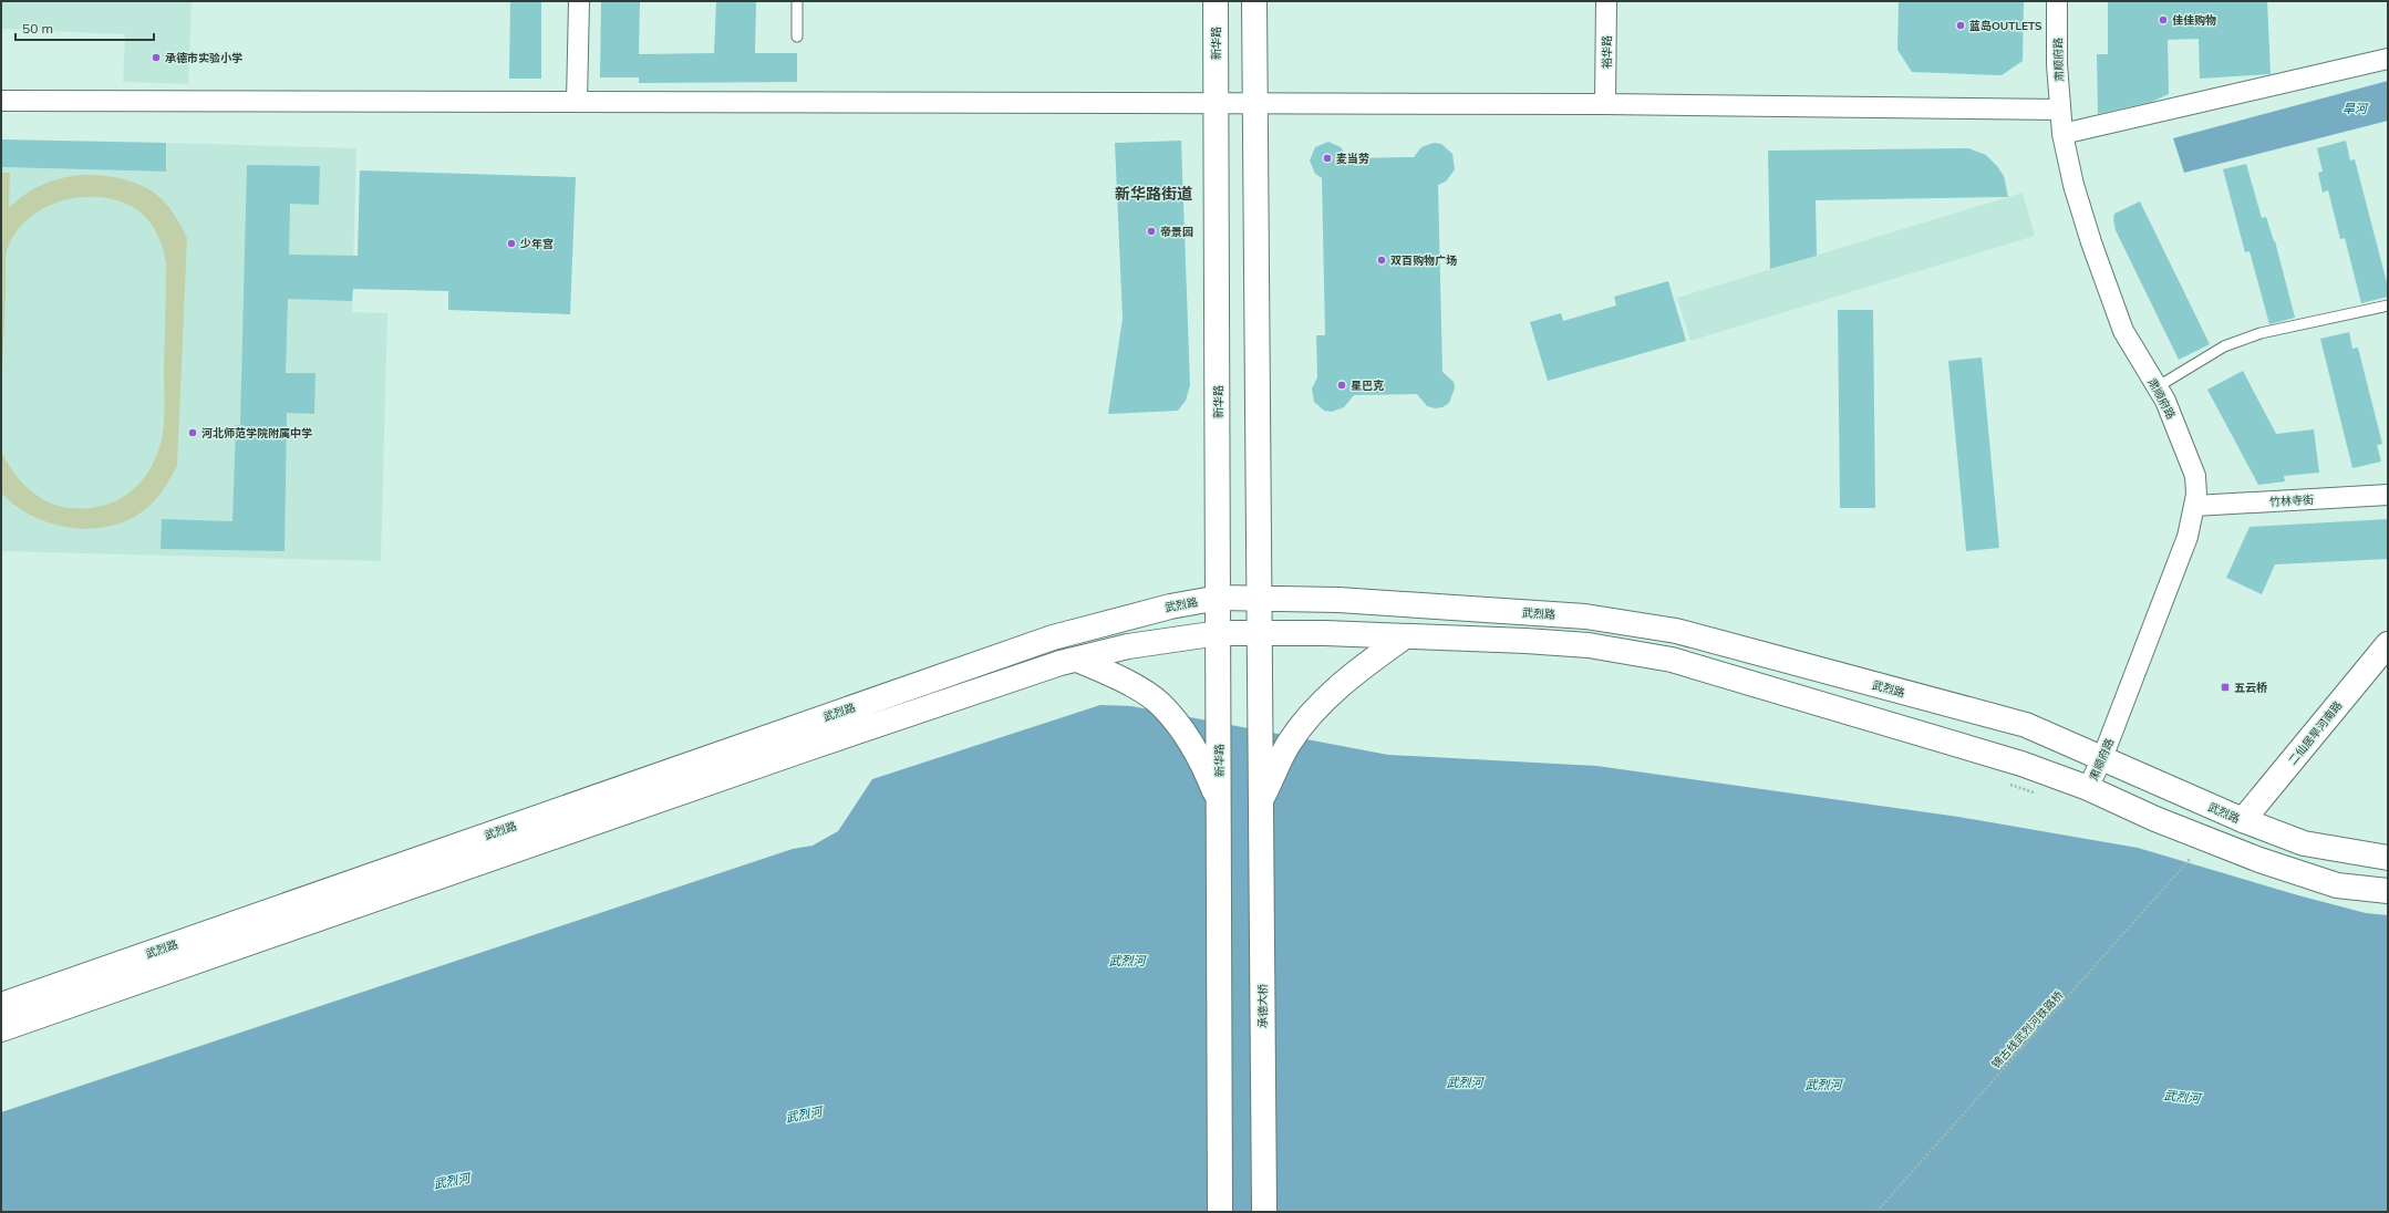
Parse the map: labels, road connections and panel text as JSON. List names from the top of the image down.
{
  "streets": {
    "main road": [
      "新华路",
      "武烈路",
      "二仙居旱河南路",
      "承德大桥"
    ],
    "street": ["裕华路", "肃顺府路", "竹林寺街"],
    "path": ["锦古线武烈河铁路桥"]
  },
  "crossings": [
    ["新华路", "武烈路"],
    ["肃顺府路", "竹林寺街"],
    ["肃顺府路", "武烈路"],
    ["武烈路", "二仙居旱河南路"]
  ],
  "districts": ["新华路街道"],
  "water": ["旱河", "武烈河"],
  "places": {
    "other": [
      "佳佳购物",
      "蓝岛OUTLETS",
      "承德市实验小学",
      "麦当劳",
      "帝景园",
      "少年宫",
      "双百购物广场",
      "星巴克",
      "河北师范学院附属中学"
    ],
    "transit": ["五云桥"]
  },
  "scale_bar": "50 m"
}
